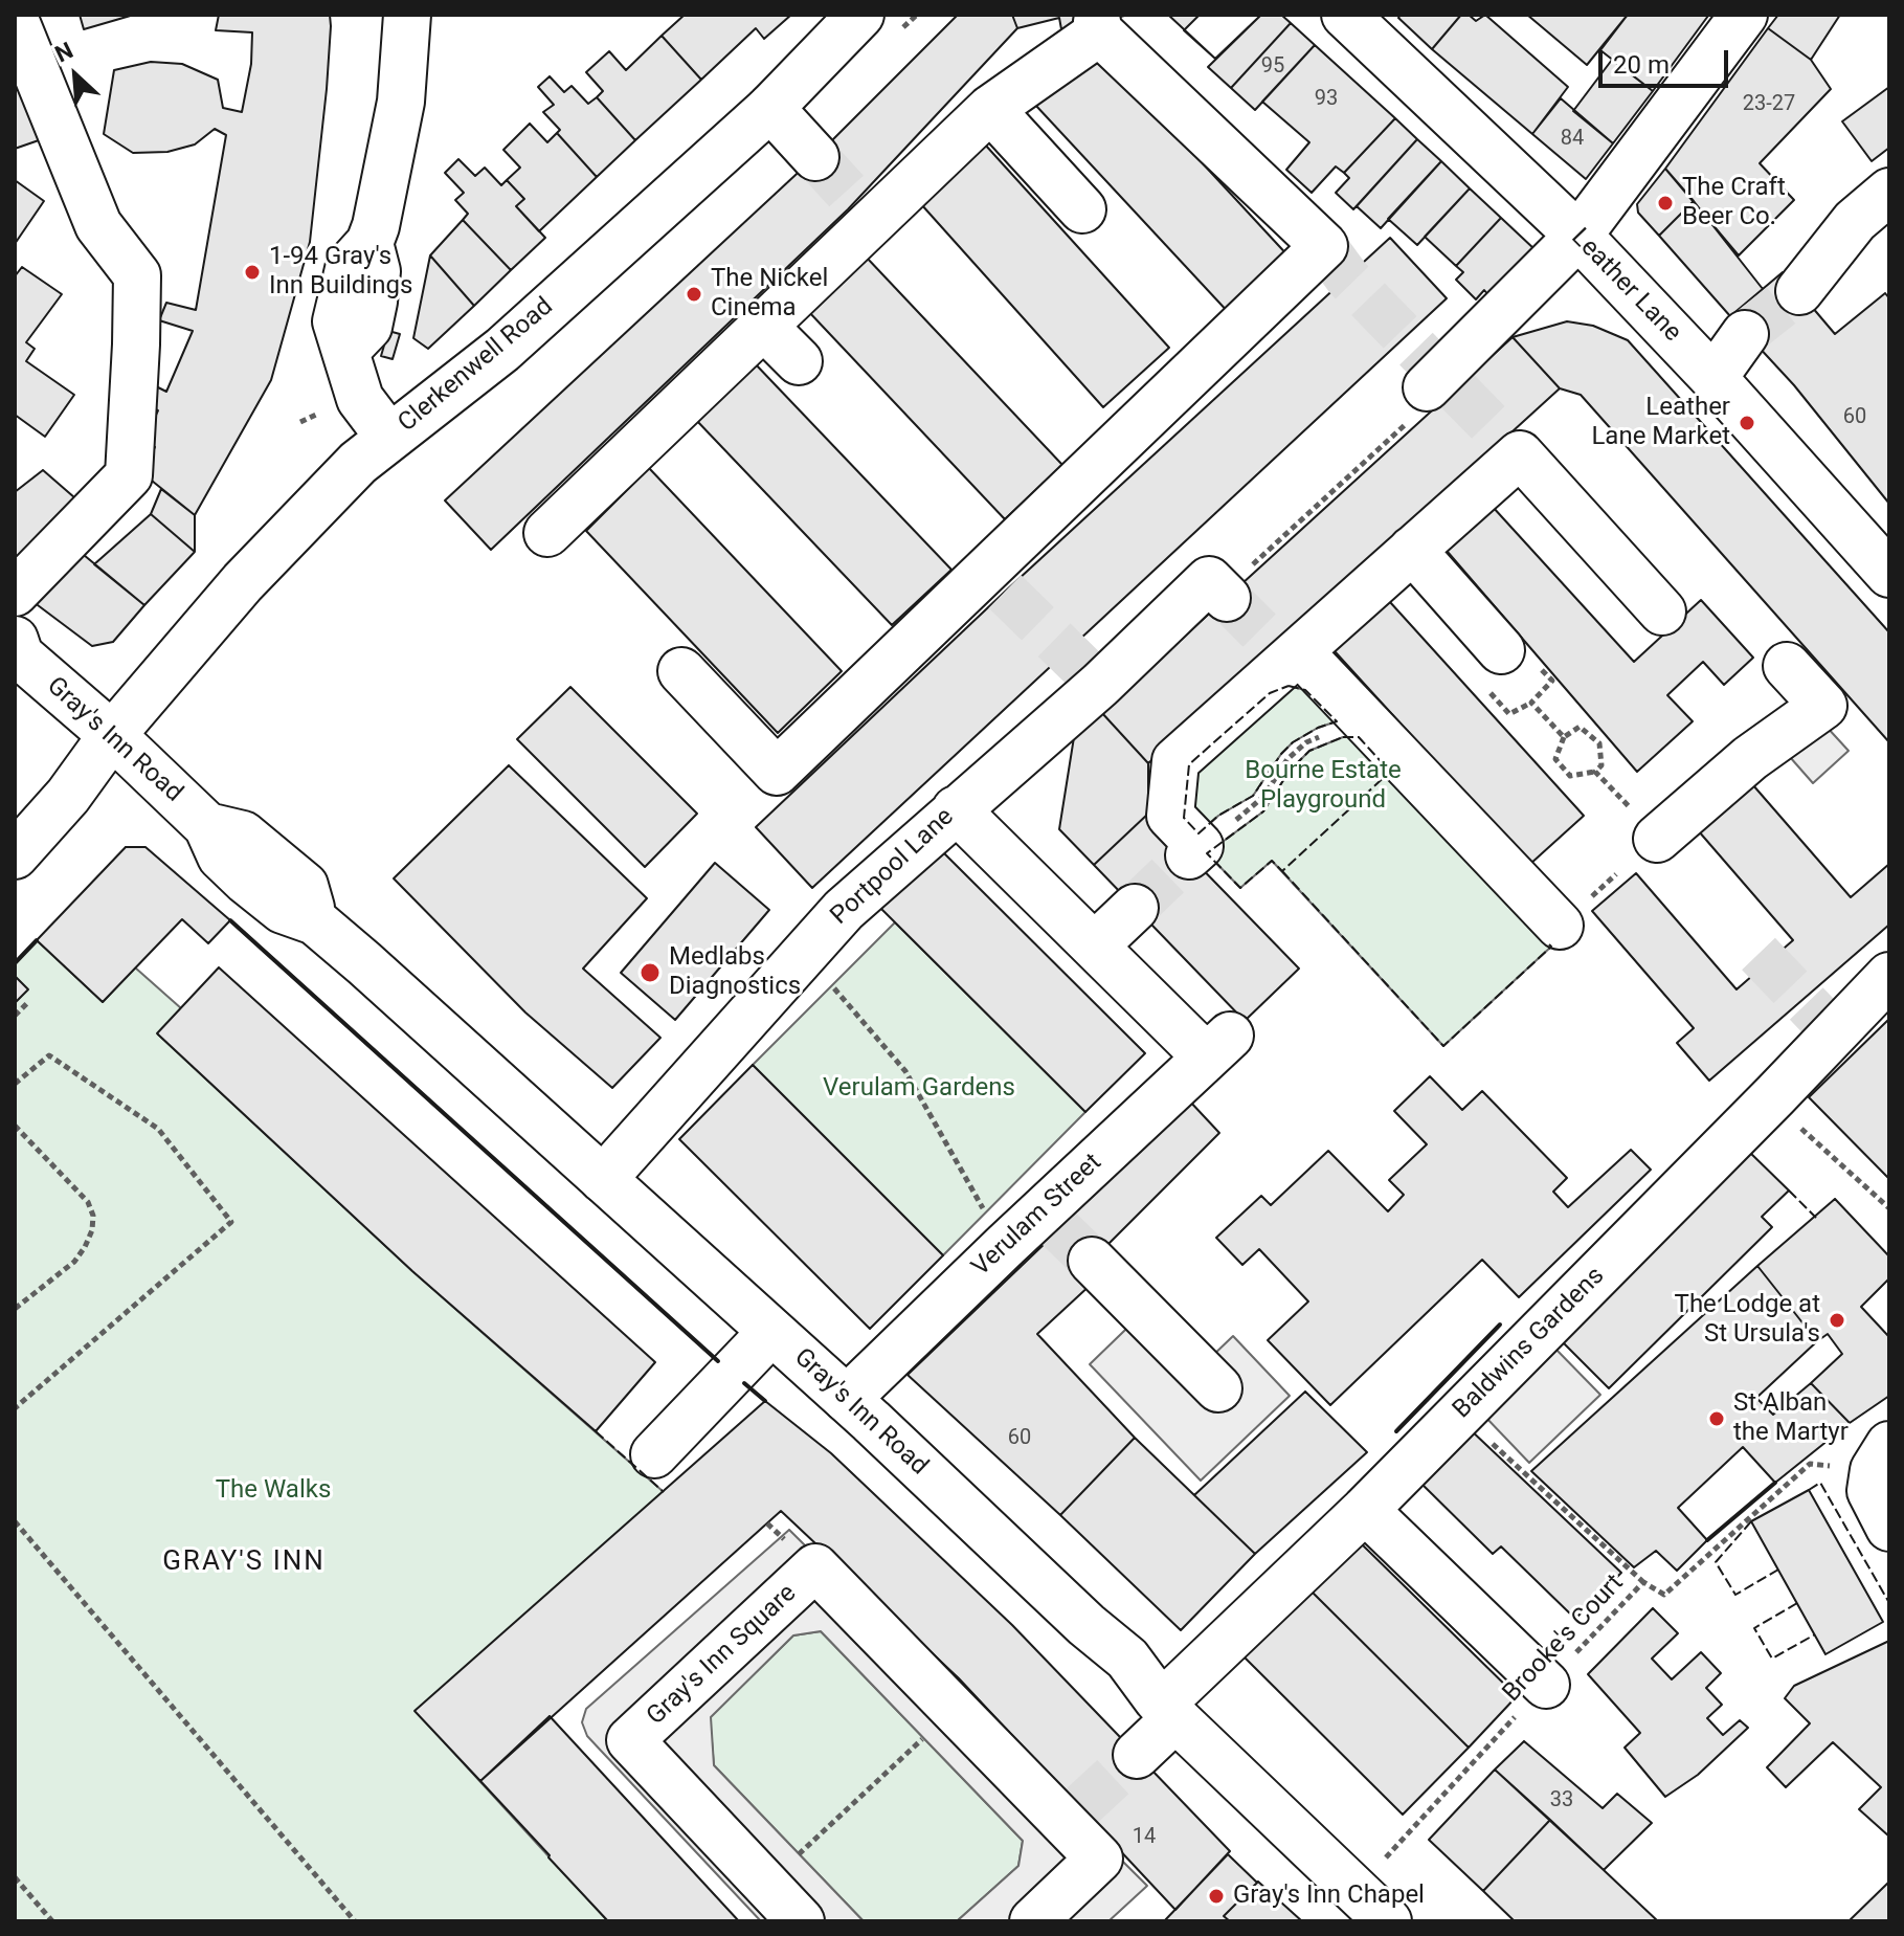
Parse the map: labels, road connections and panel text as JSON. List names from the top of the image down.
{
  "streets": {
    "street": [
      "Leather Lane",
      "Clerkenwell Road",
      "Gray's Inn Road",
      "Portpool Lane",
      "Verulam Street",
      "Baldwins Gardens",
      "Gray's Inn Square"
    ],
    "path": ["Brooke's Court"]
  },
  "crossings": [
    ["Clerkenwell Road", "Gray's Inn Road"],
    ["Gray's Inn Road", "Portpool Lane"],
    ["Gray's Inn Road", "Verulam Street"],
    ["Gray's Inn Road", "Baldwins Gardens"]
  ],
  "districts": ["GRAY'S INN"],
  "parks": ["Bourne Estate Playground", "Verulam Gardens", "The Walks"],
  "places": [
    "The Craft Beer Co.",
    "1-94 Gray's Inn Buildings",
    "The Nickel Cinema",
    "Leather Lane Market",
    "Medlabs Diagnostics",
    "The Lodge at St Ursula's",
    "St Alban the Martyr",
    "Gray's Inn Chapel"
  ],
  "house_numbers": [
    "95",
    "93",
    "23-27",
    "84",
    "60",
    "60",
    "33",
    "14"
  ],
  "scale_bar": "20 m",
  "north": "top left"
}
